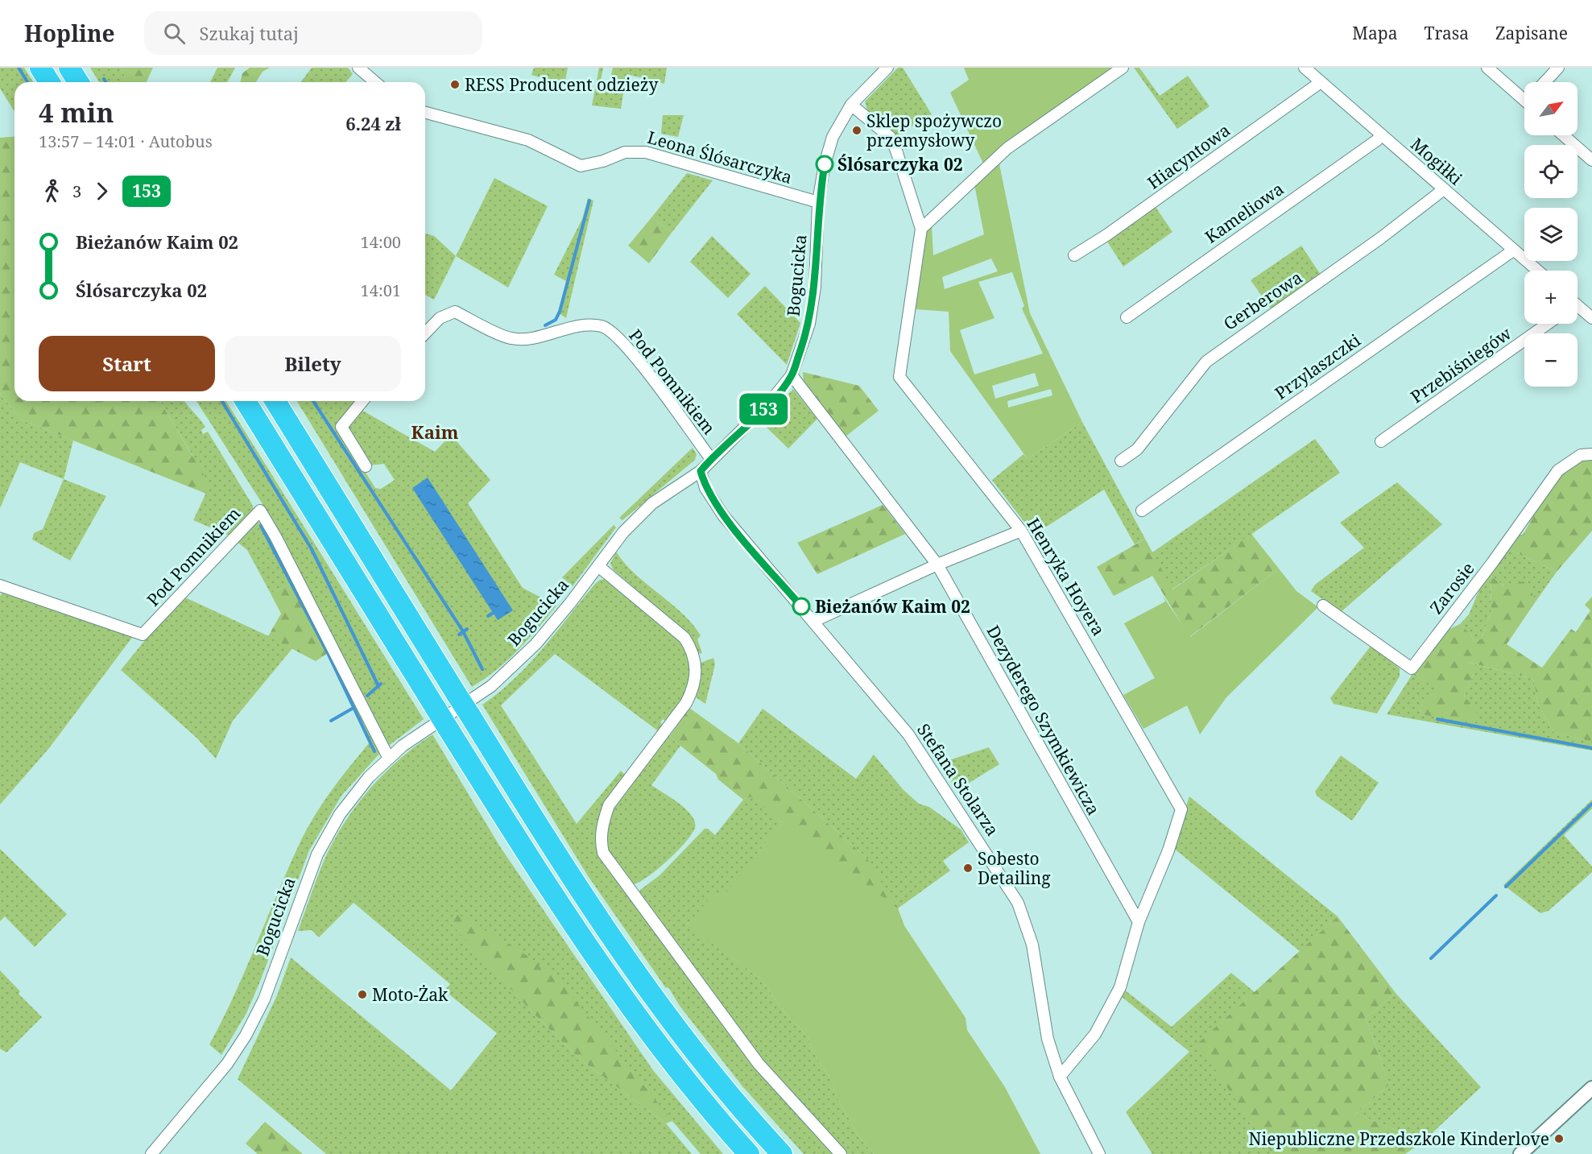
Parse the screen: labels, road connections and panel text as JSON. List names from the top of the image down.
{
  "streets": {
    "street": [
      "Hiacyntowa",
      "Leona Ślósarczyka",
      "Mogiłki",
      "Kameliowa",
      "Bogucicka",
      "Gerberowa",
      "Przebiśniegów",
      "Przylaszczki",
      "Pod Pomnikiem",
      "Henryka Hoyera",
      "Zarosie",
      "Dezyderego Szymkiewicza",
      "Stefana Stolarza"
    ]
  },
  "crossings": [
    ["Hiacyntowa", "Mogiłki"],
    ["Leona Ślósarczyka", "Bogucicka"],
    ["Mogiłki", "Kameliowa"],
    ["Mogiłki", "Gerberowa"],
    ["Mogiłki", "Przylaszczki"],
    ["Bogucicka", "Pod Pomnikiem"],
    ["Bogucicka", "Henryka Hoyera"],
    ["Bogucicka", "Dezyderego Szymkiewicza"],
    ["Bogucicka", "Stefana Stolarza"],
    ["Henryka Hoyera", "Dezyderego Szymkiewicza"],
    ["Henryka Hoyera", "Stefana Stolarza"]
  ],
  "districts": ["Kaim"],
  "places": [
    "RESS Producent odzieży",
    "Sklep spożywczo przemysłowy",
    "Ślósarczyka 02",
    "Bieżanów Kaim 02",
    "Sobesto Detailing",
    "Moto-Żak",
    "Niepubliczne Przedszkole Kinderlove"
  ],
  "lines": ["bus line 153"],
  "north": "top right",
  "page": {
    "header": "Hopline",
    "search": "Szukaj tutaj",
    "nav": ["Mapa", "Trasa", "Zapisane"],
    "on_map": "153",
    "map_buttons": ["+", "−"],
    "heading": ["4 min", "13:57 – 14:01 · Autobus", "6.24 zł"],
    "legs": ["3", "153"],
    "list": [
      {
        "name": "Bieżanów Kaim 02",
        "value": "14:00"
      },
      {
        "name": "Ślósarczyka 02",
        "value": "14:01"
      }
    ],
    "buttons": ["Start", "Bilety"]
  }
}
